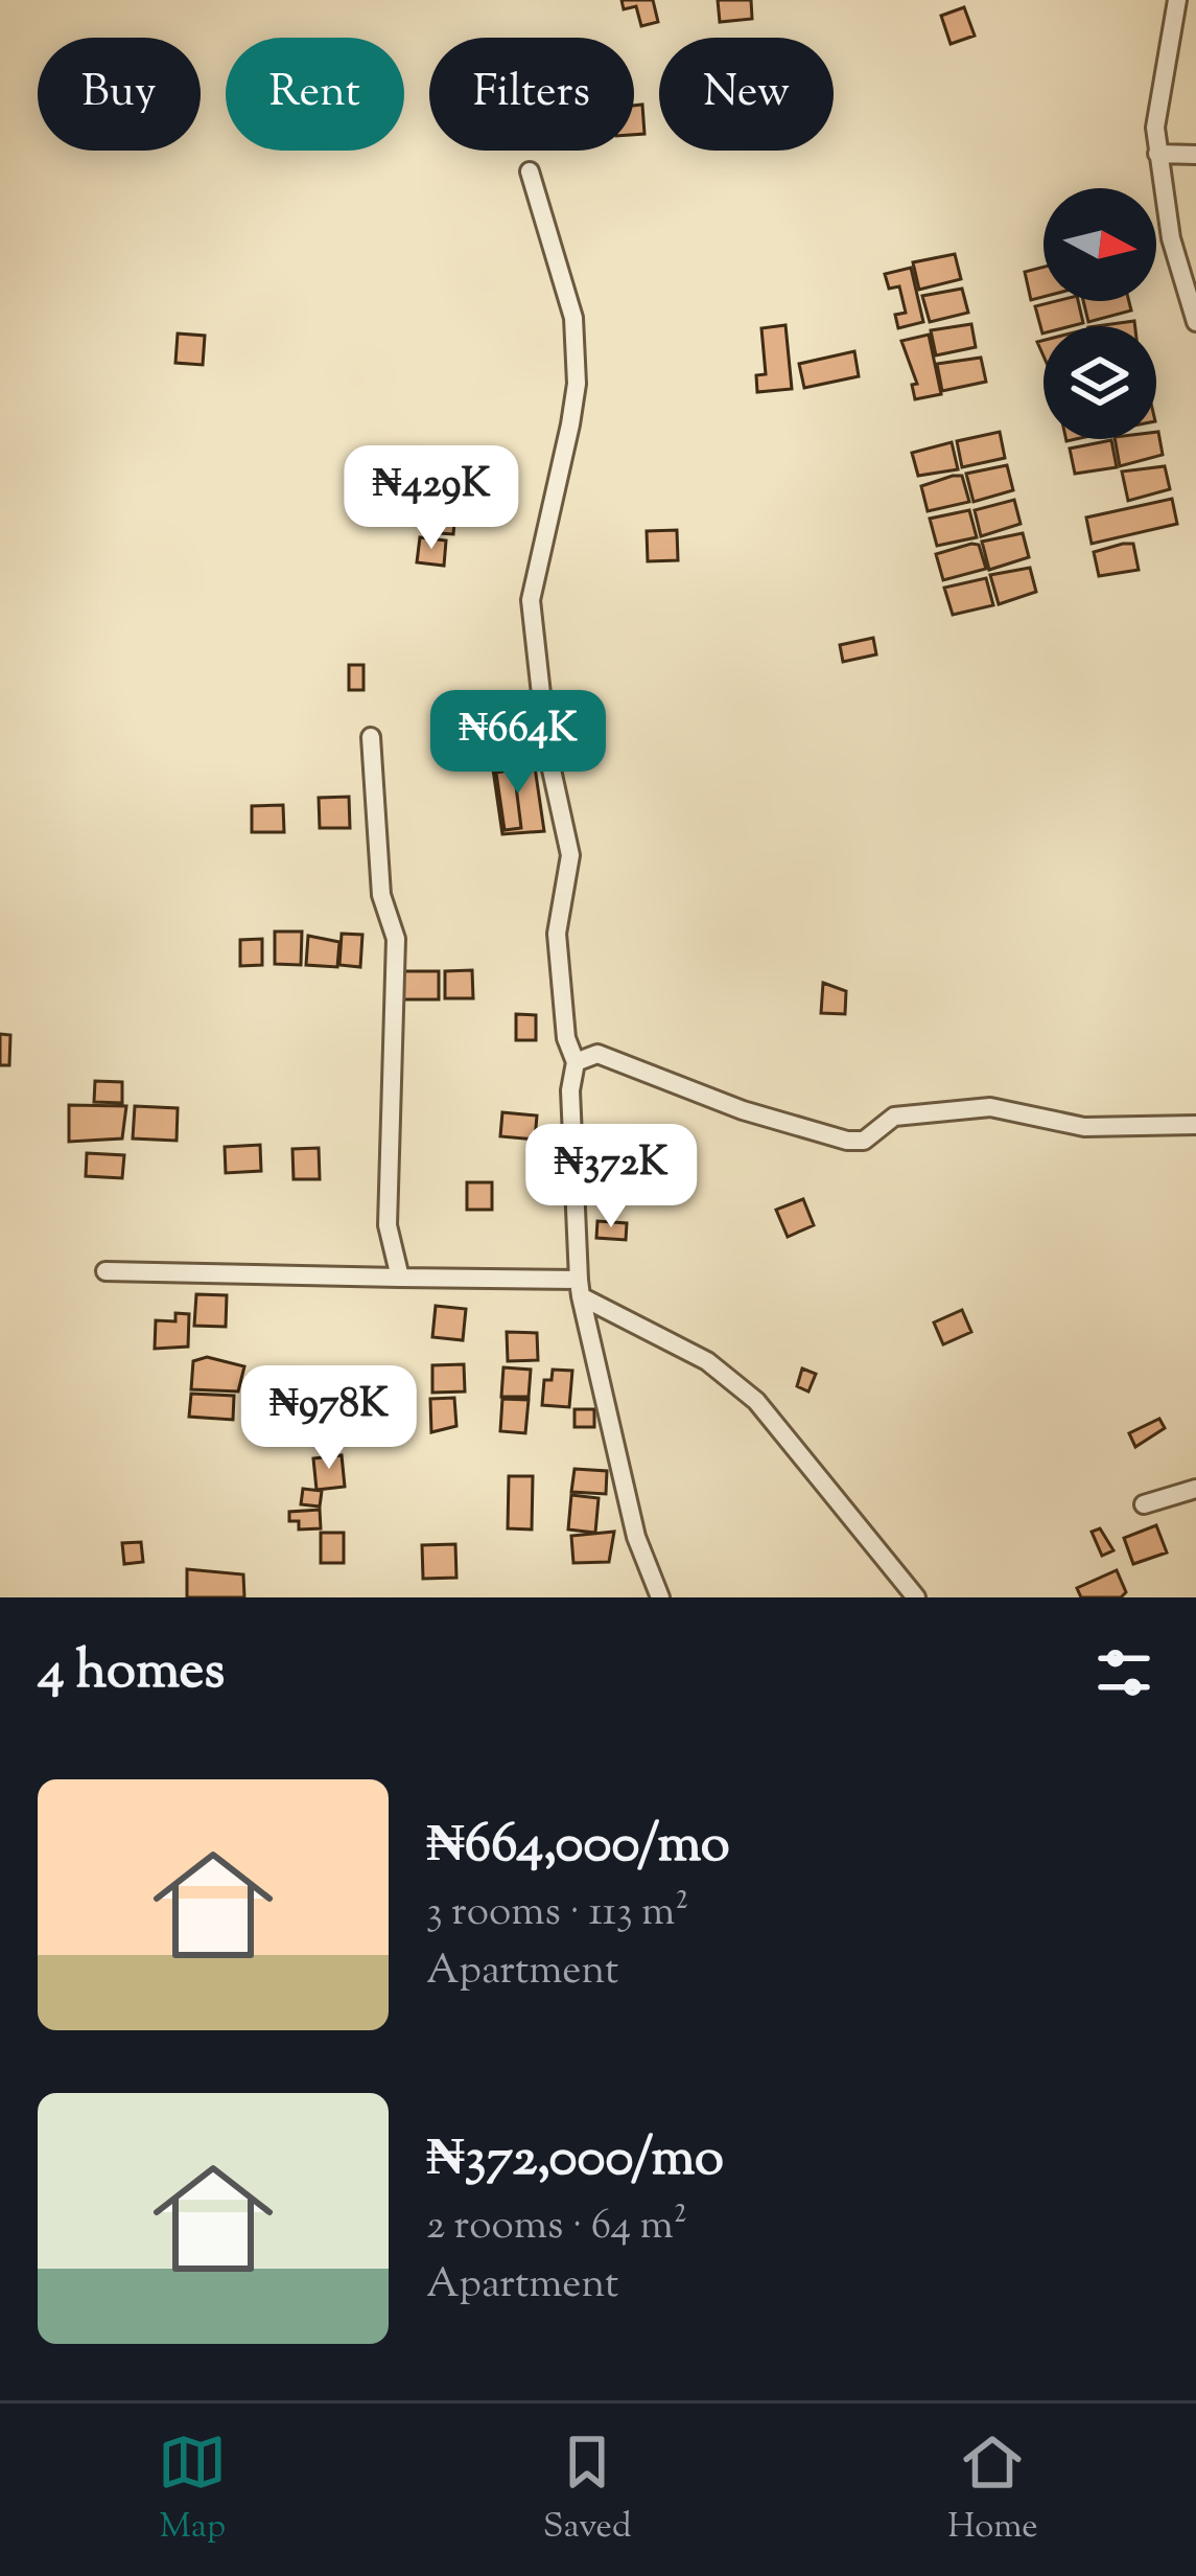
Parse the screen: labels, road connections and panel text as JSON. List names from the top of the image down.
{
  "north": "right",
  "page": {
    "chip": [
      "Buy",
      "Rent",
      "Filters",
      "New"
    ],
    "price": [
      "₦429K",
      "₦664K",
      "₦372K",
      "₦978K"
    ],
    "heading": "4 homes",
    "list": [
      {
        "name": "₦664,000/mo",
        "note": "3 rooms · 113 m² · Apartment"
      },
      {
        "name": "₦372,000/mo",
        "note": "2 rooms · 64 m² · Apartment"
      }
    ],
    "tabs": ["Map", "Saved", "Home"]
  }
}
